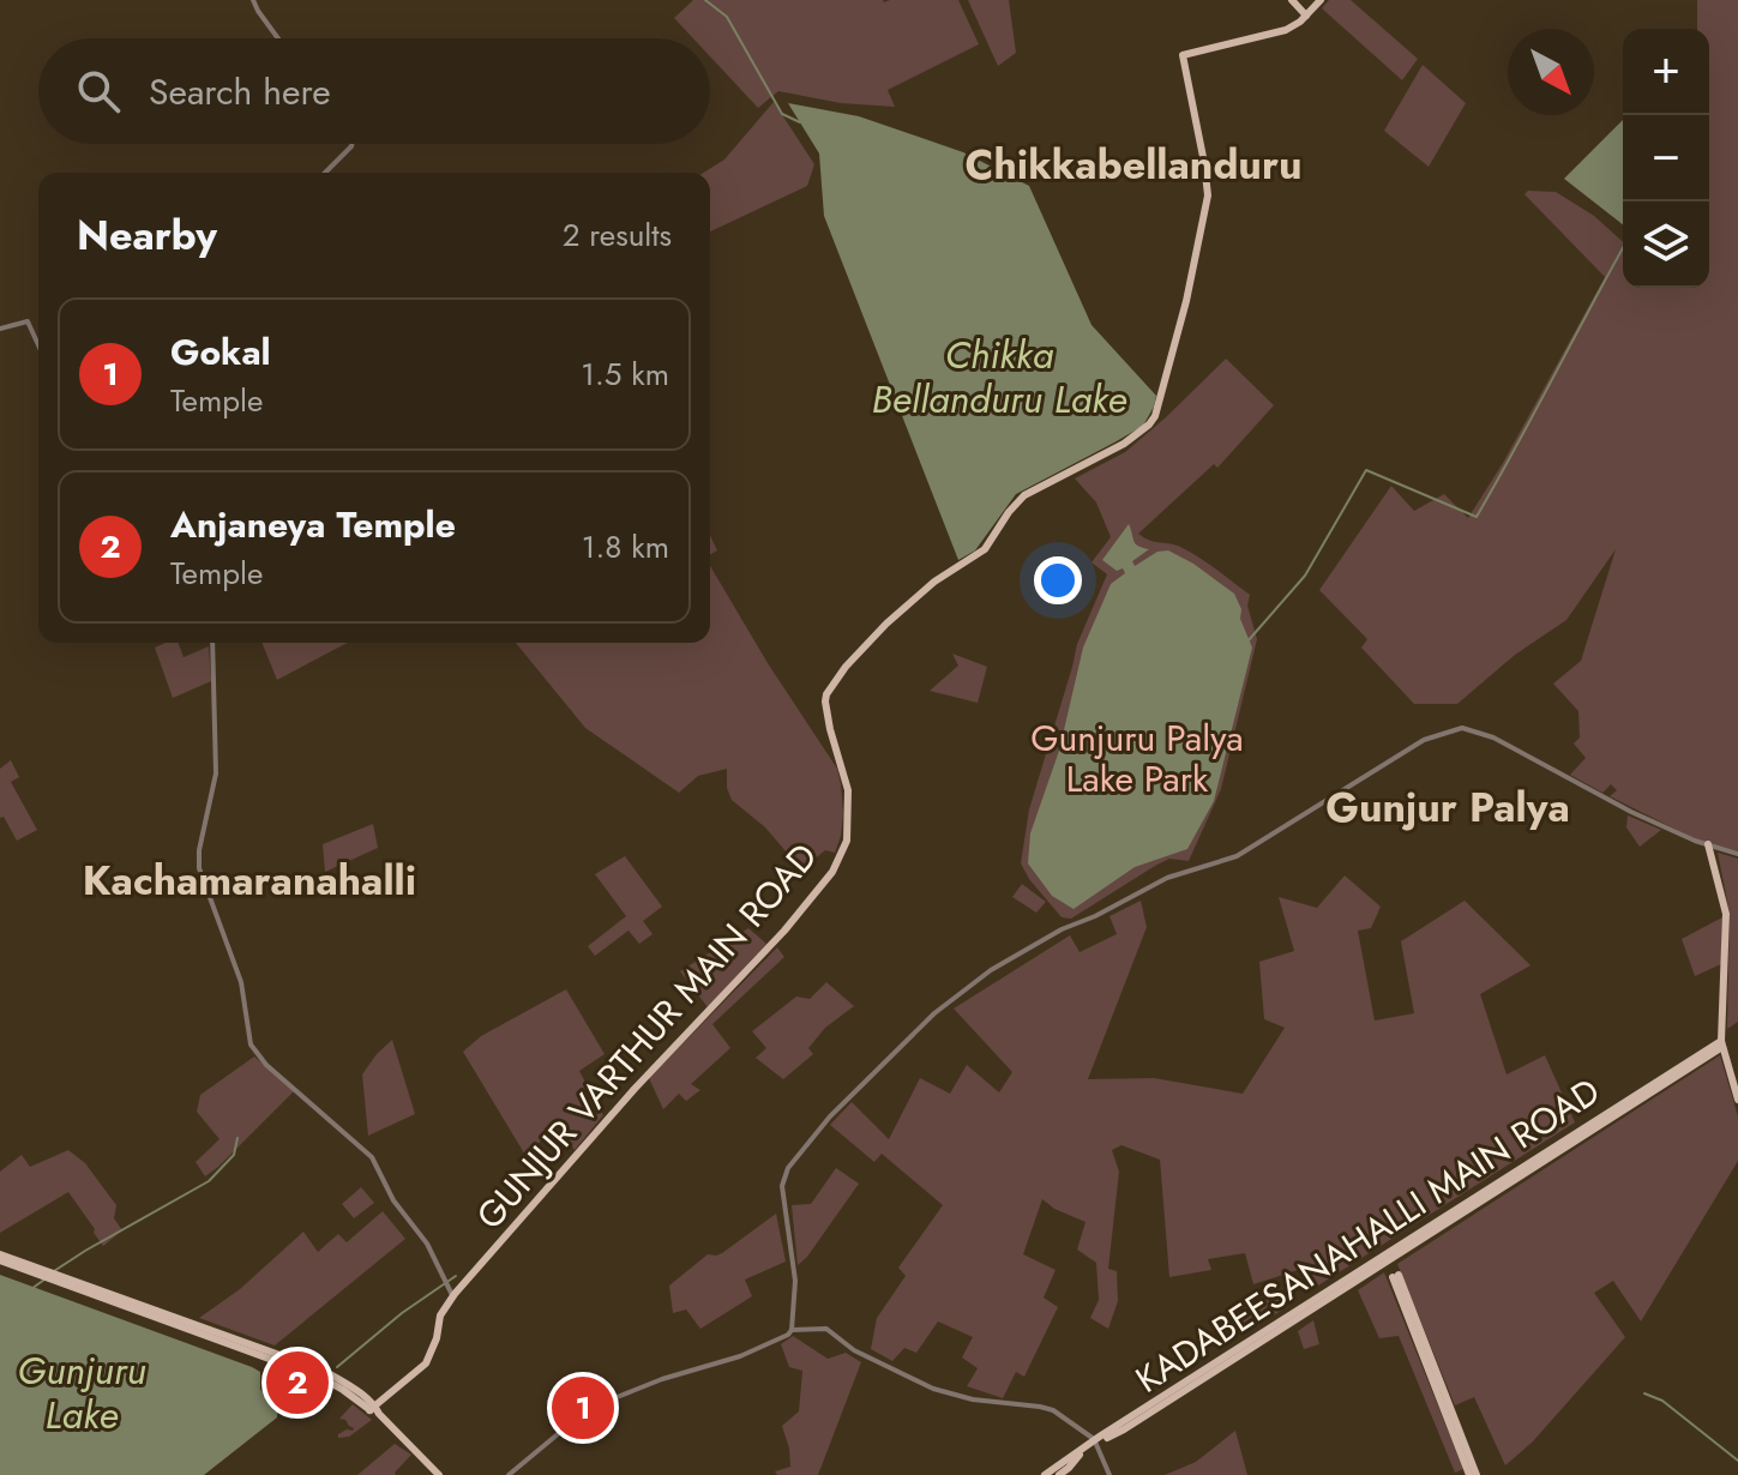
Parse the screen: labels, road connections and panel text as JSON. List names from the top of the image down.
{
  "streets": {
    "main road": ["GUNJUR VARTHUR MAIN ROAD", "KADABEESANAHALLI MAIN ROAD"]
  },
  "districts": ["Chikkabellanduru", "Gunjur Palya", "Kachamaranahalli"],
  "water": ["Chikka Bellanduru Lake", "Gunjuru Lake"],
  "parks": ["Gunjuru Palya Lake Park"],
  "north": "bottom right",
  "page": {
    "map_buttons": ["+", "−"],
    "search": "Search here",
    "heading": ["Nearby", "2 results"],
    "list": [
      {
        "mark": "1",
        "name": "Gokal",
        "note": "Temple",
        "value": "1.5 km"
      },
      {
        "mark": "2",
        "name": "Anjaneya Temple",
        "note": "Temple",
        "value": "1.8 km"
      }
    ],
    "pins": ["2", "1"]
  }
}
